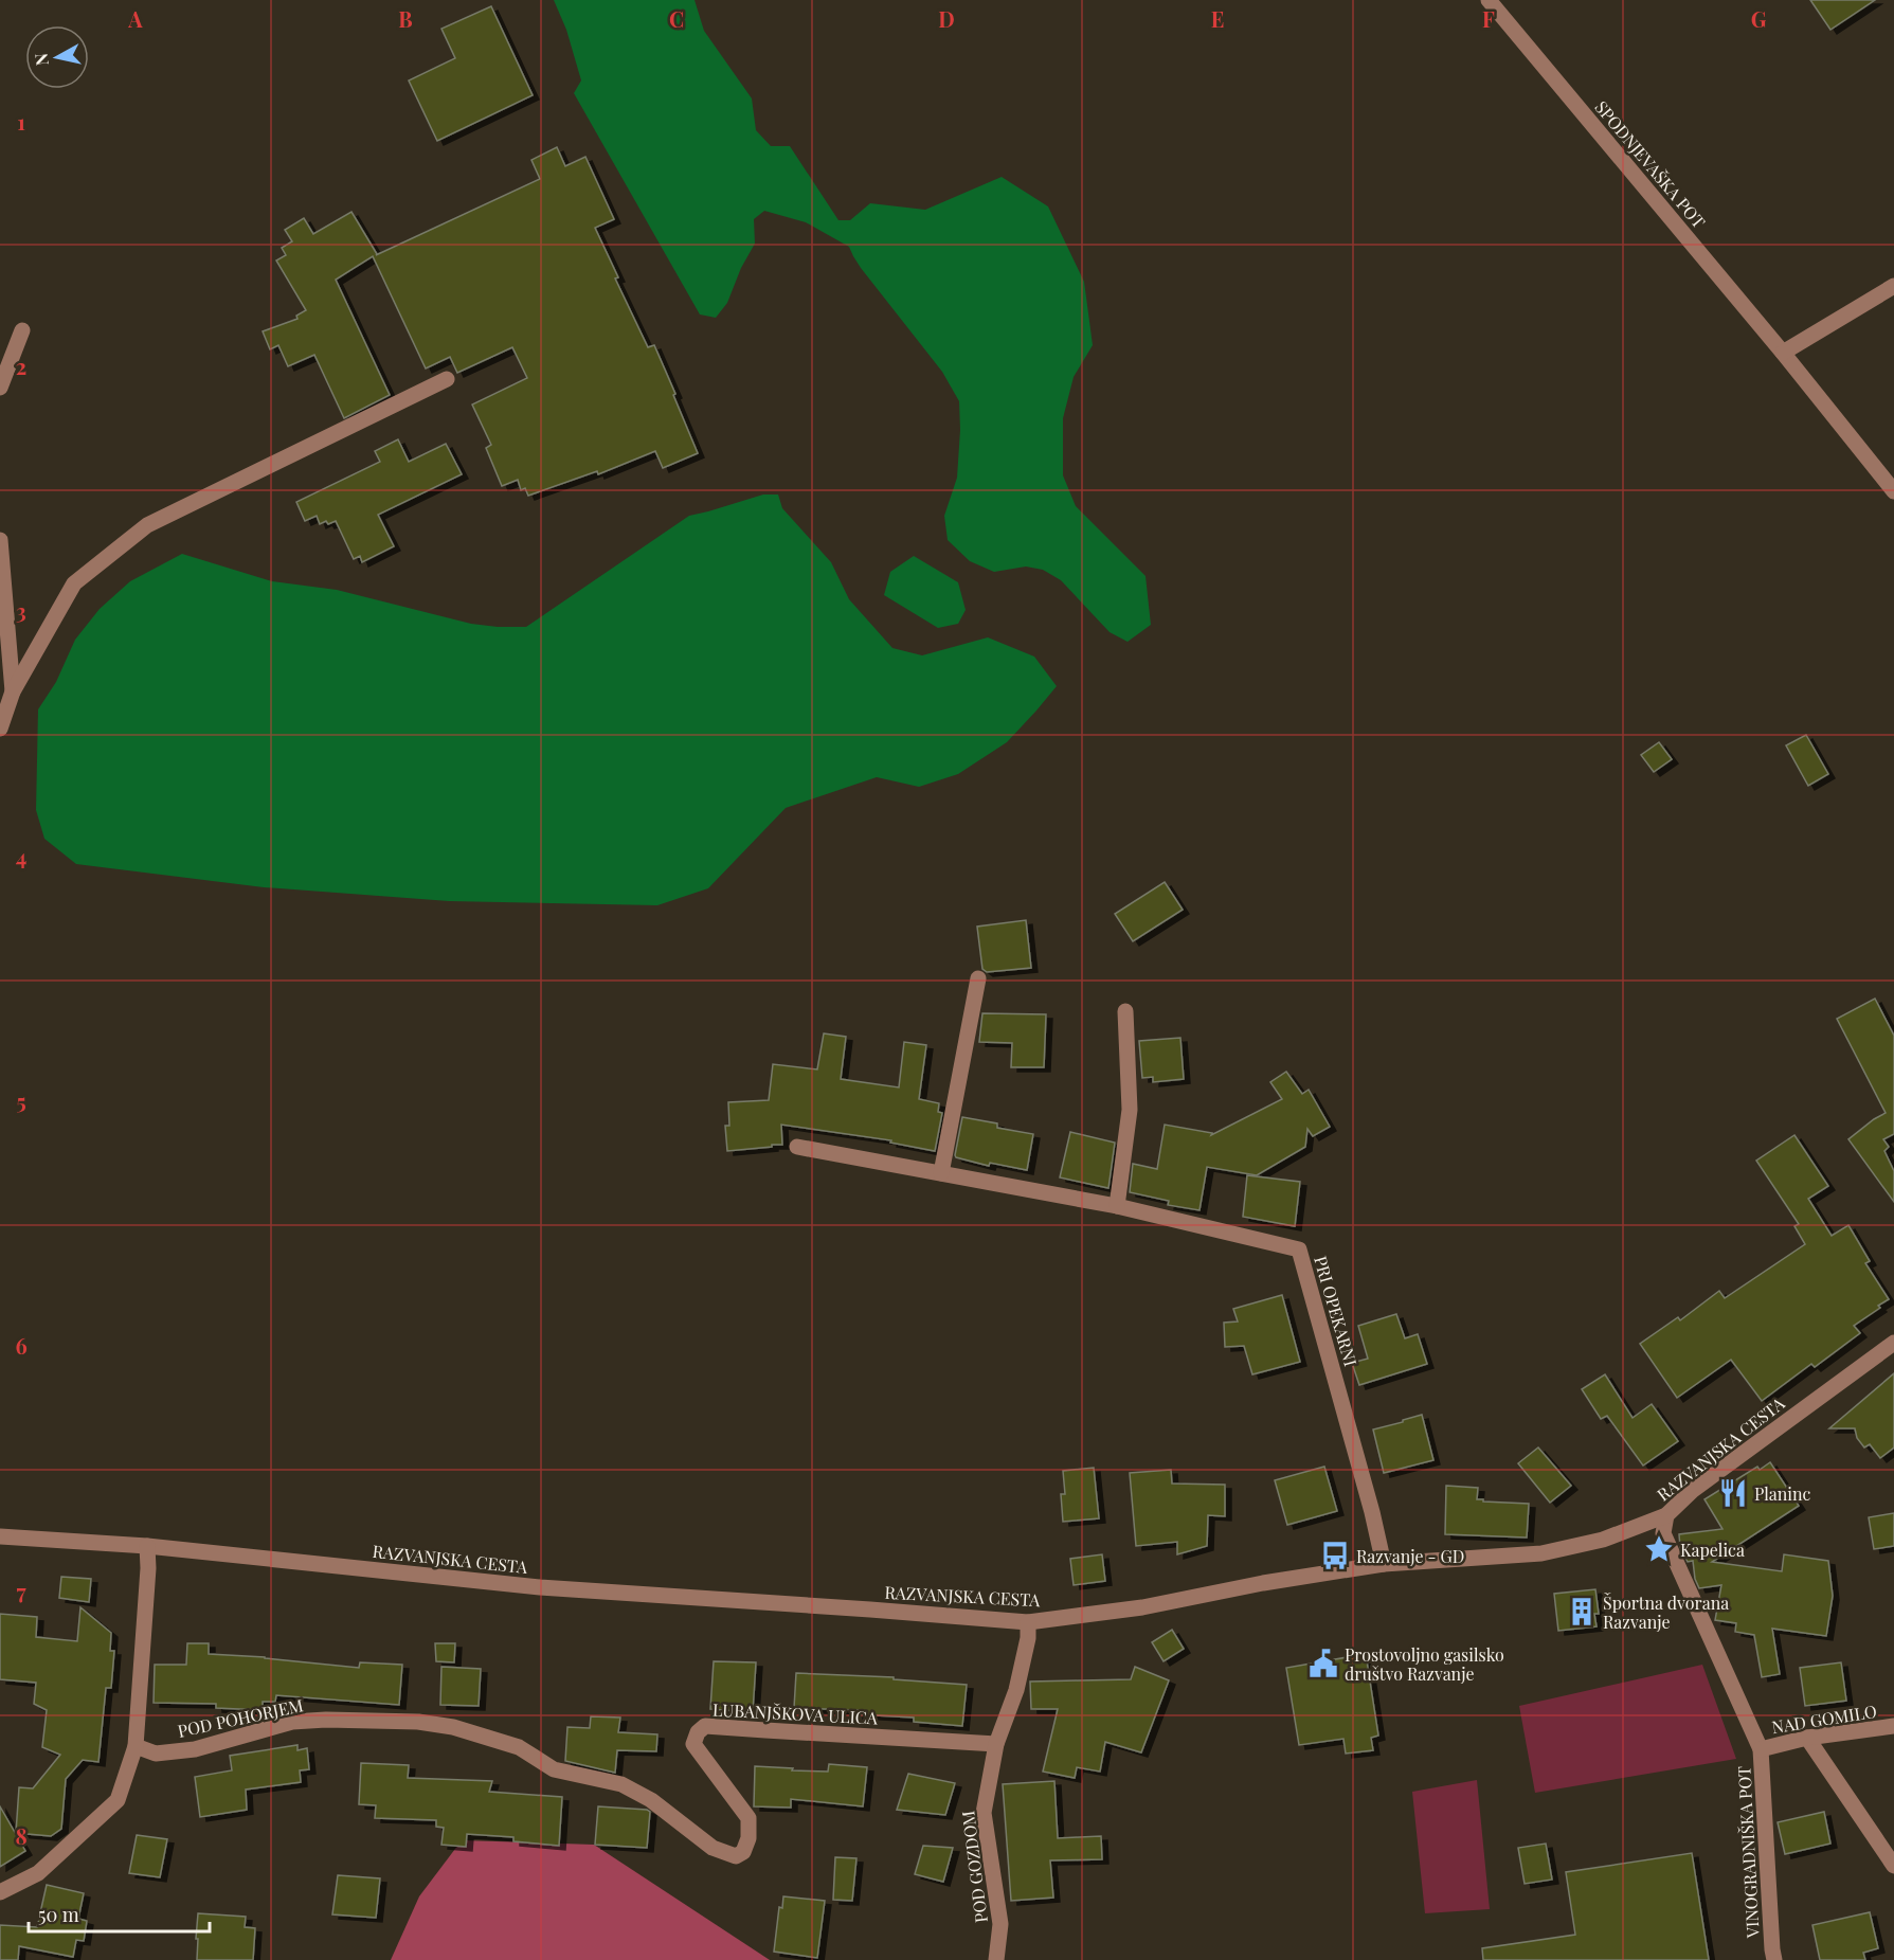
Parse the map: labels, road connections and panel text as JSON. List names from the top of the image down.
{
  "streets": {
    "street": [
      "SPODNJEVAŠKA POT",
      "PRI OPEKARNI",
      "RAZVANJSKA CESTA",
      "LUBANJŠKOVA ULICA",
      "POD POHORJEM",
      "NAD GOMILO",
      "VINOGRADNIŠKA POT",
      "POD GOZDOM"
    ]
  },
  "crossings": [
    ["PRI OPEKARNI", "RAZVANJSKA CESTA"],
    ["RAZVANJSKA CESTA", "VINOGRADNIŠKA POT"],
    ["RAZVANJSKA CESTA", "POD GOZDOM"],
    ["LUBANJŠKOVA ULICA", "POD POHORJEM"],
    ["LUBANJŠKOVA ULICA", "POD GOZDOM"],
    ["NAD GOMILO", "VINOGRADNIŠKA POT"]
  ],
  "places": {
    "restaurant": ["Planinc"],
    "place": ["Kapelica"],
    "bus stop": ["Razvanje - GD"],
    "building": ["Športna dvorana Razvanje"],
    "public building": ["Prostovoljno gasilsko društvo Razvanje"]
  },
  "scale_bar": "50 m",
  "north": "left",
  "grid": {
    "columns": [
      "A",
      "B",
      "C",
      "D",
      "E",
      "F",
      "G"
    ],
    "rows": [
      "1",
      "2",
      "3",
      "4",
      "5",
      "6",
      "7",
      "8"
    ]
  }
}
